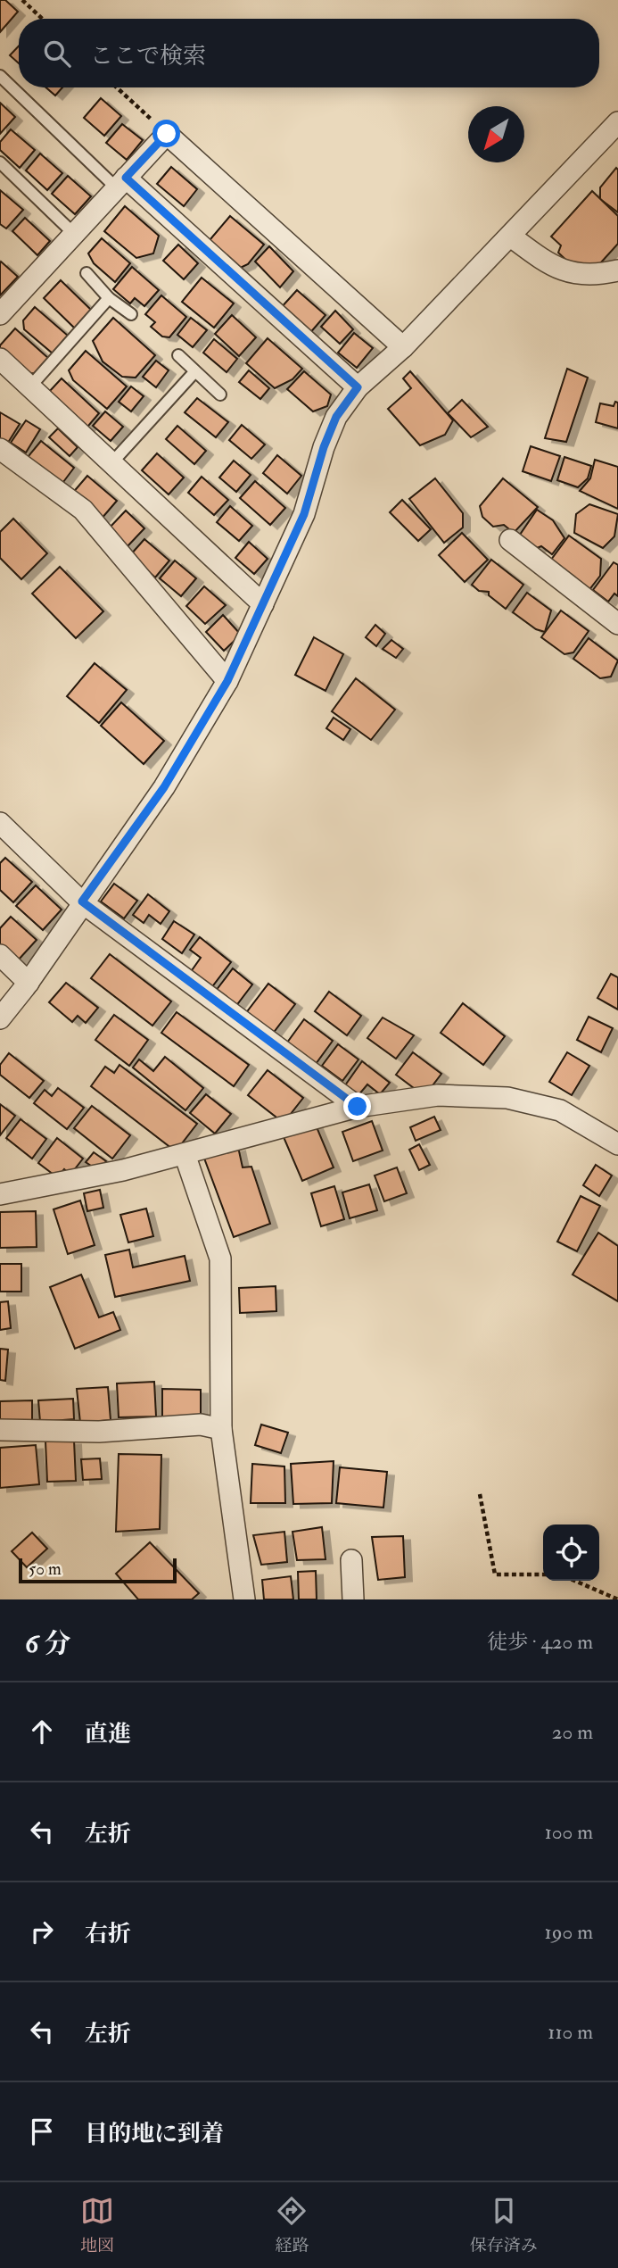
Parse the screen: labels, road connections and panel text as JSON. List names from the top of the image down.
{
  "scale_bar": "50 m",
  "north": "bottom left",
  "page": {
    "search": "ここで検索",
    "scale": "50 m",
    "heading": ["6 分", "徒歩 · 420 m"],
    "list": [
      ["直進", "20 m"],
      ["左折", "100 m"],
      ["右折", "190 m"],
      ["左折", "110 m"],
      "目的地に到着"
    ],
    "nav": ["地図", "経路", "保存済み"]
  }
}
